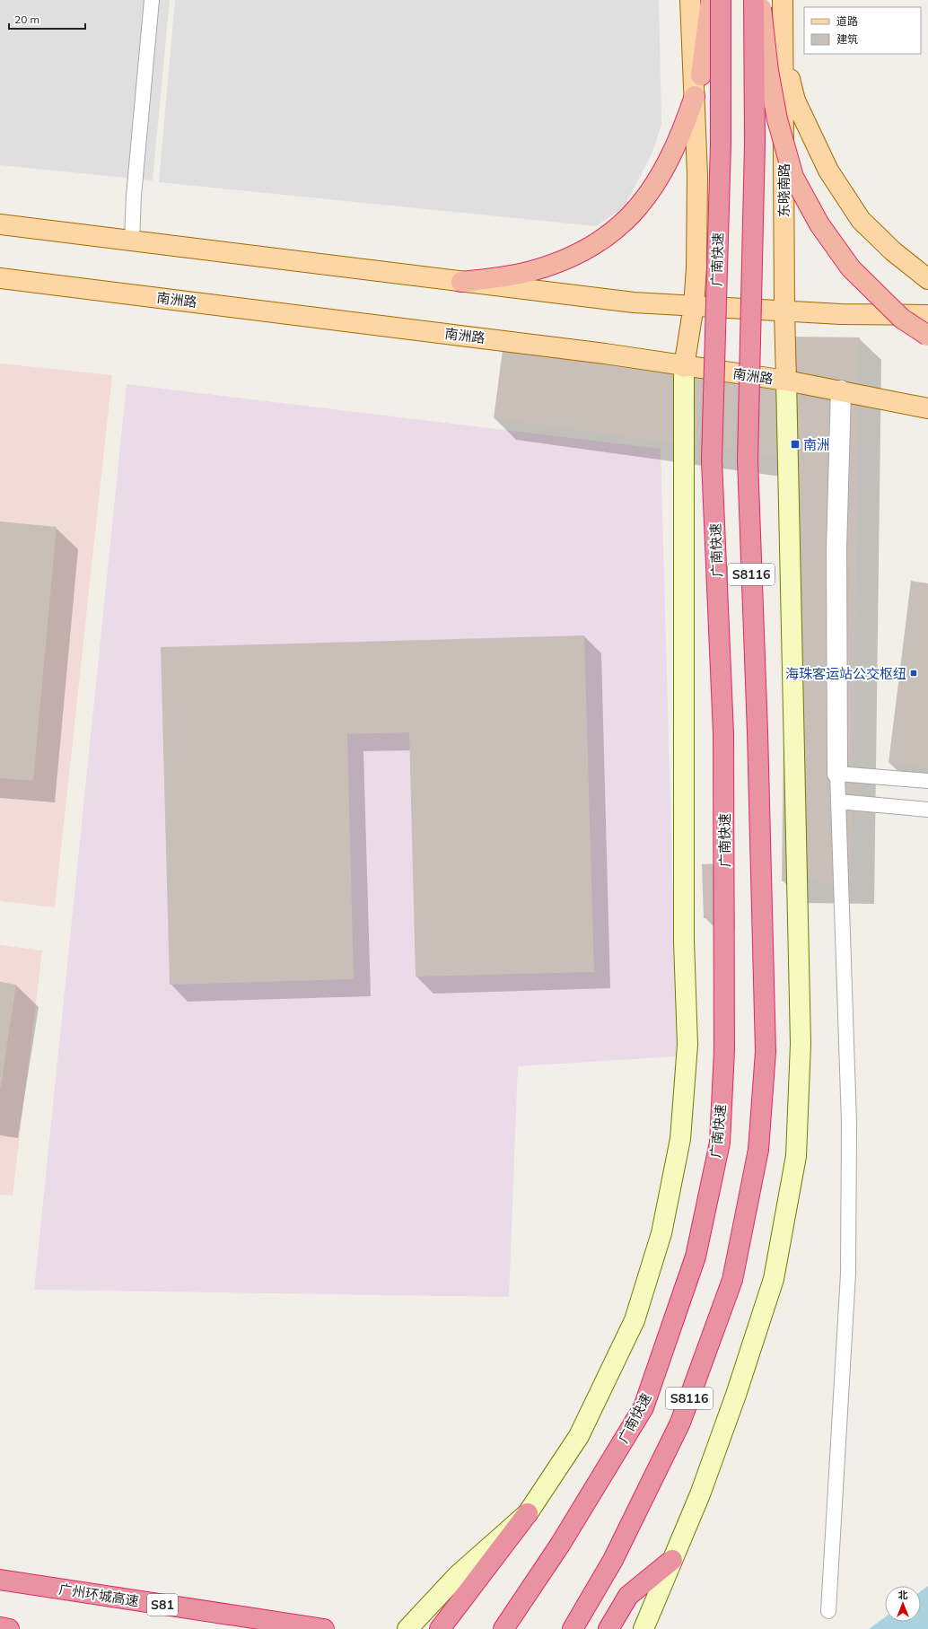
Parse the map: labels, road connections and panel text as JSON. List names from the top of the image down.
{
  "streets": {
    "highway": [
      "广南快速",
      "S8116",
      "广州环城高速",
      "S81"
    ],
    "main road": ["东晓南路", "南洲路"]
  },
  "crossings": [
    ["东晓南路", "南洲路"]
  ],
  "places": {
    "transit": ["南洲", "海珠客运站公交枢纽"]
  },
  "legend": ["道路", "建筑"],
  "scale_bar": "20 m",
  "north": "top"
}
